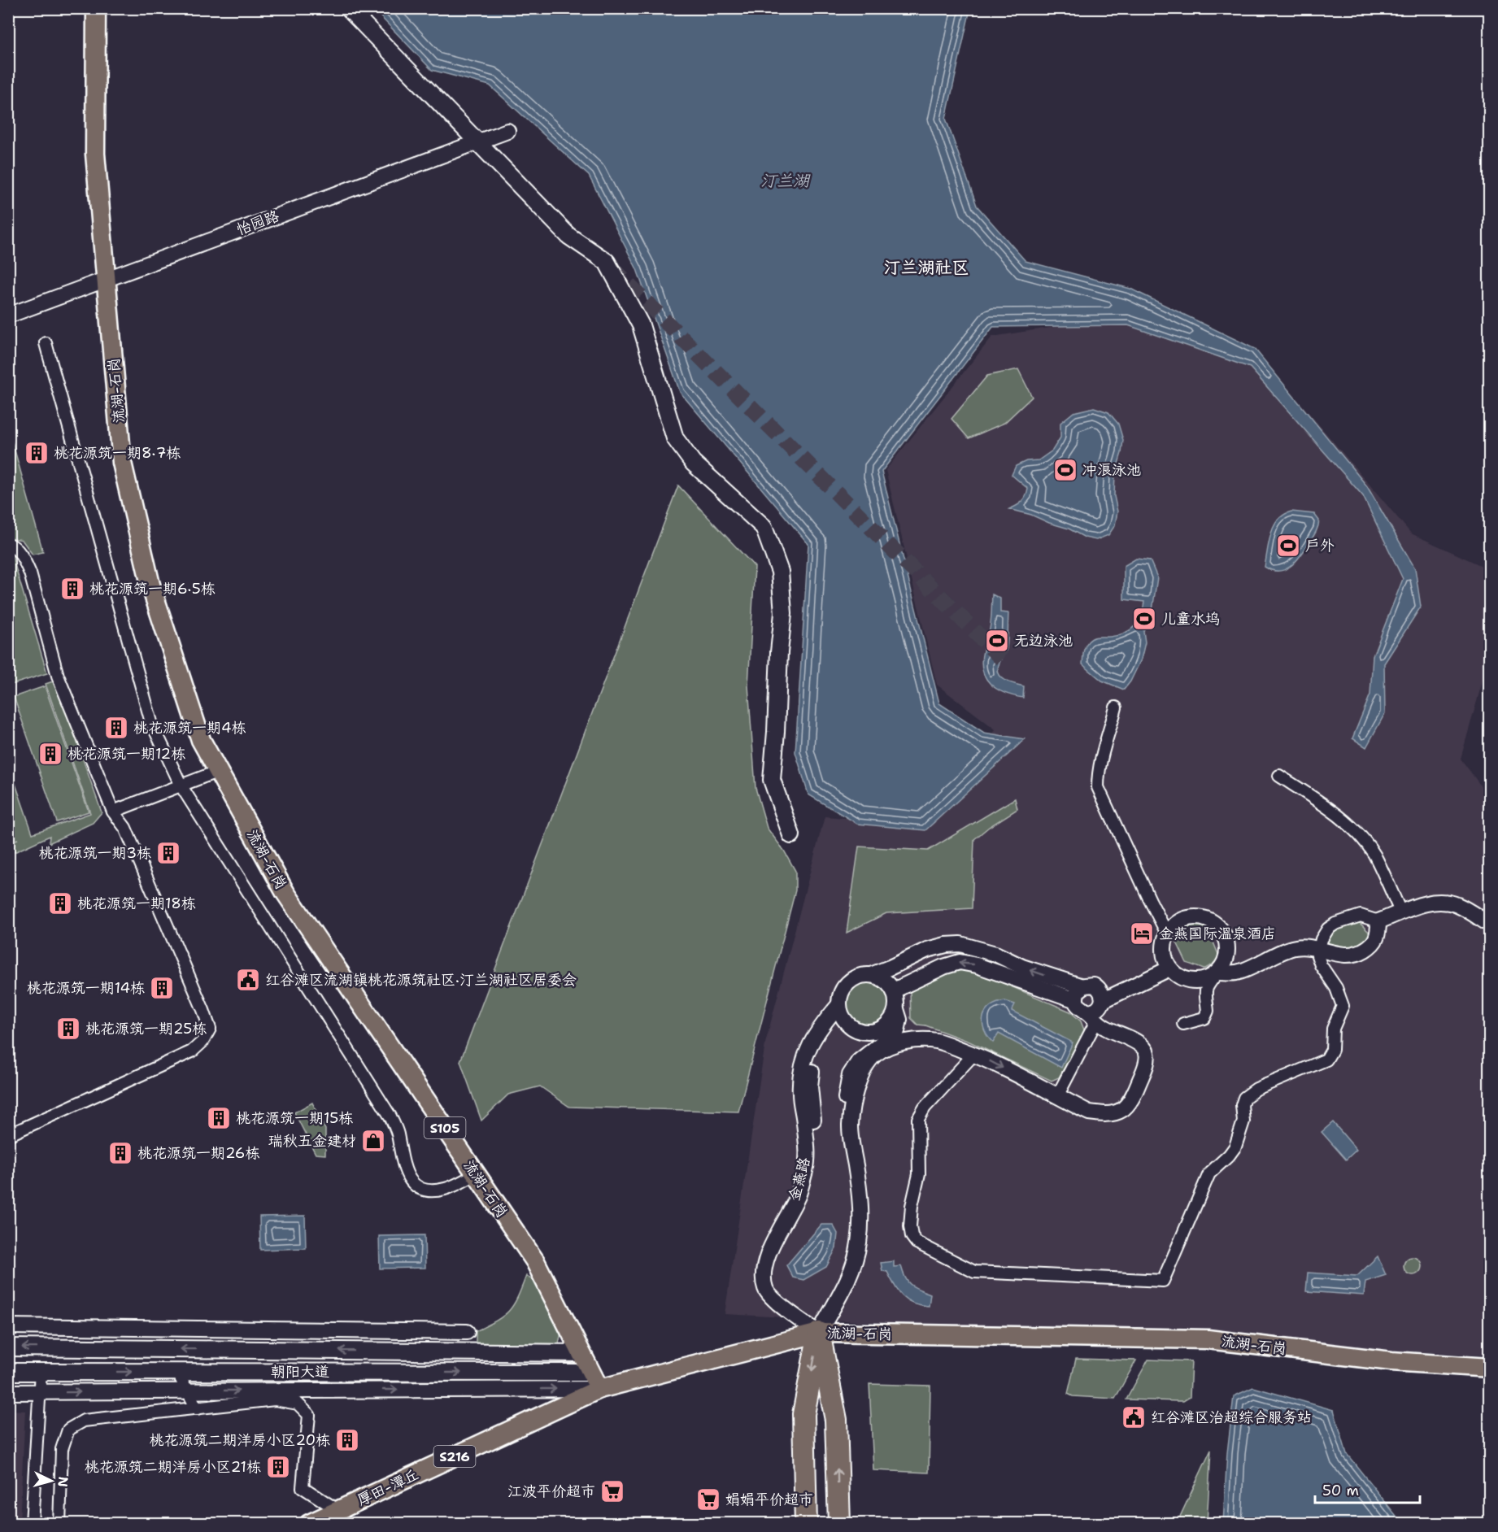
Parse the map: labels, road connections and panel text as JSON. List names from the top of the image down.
{
  "streets": {
    "main road": [
      "流湖-石岗",
      "S105",
      "朝阳大道",
      "S216",
      "厚田-潭丘"
    ],
    "street": ["怡园路", "金燕路"]
  },
  "crossings": [
    ["怡园路", "流湖-石岗"],
    ["流湖-石岗", "金燕路"],
    ["流湖-石岗", "朝阳大道"],
    ["流湖-石岗", "厚田-潭丘"]
  ],
  "districts": ["汀兰湖社区"],
  "water": ["汀兰湖"],
  "places": {
    "building": [
      "桃花源筑一期8·7栋",
      "桃花源筑一期6·5栋",
      "桃花源筑一期4栋",
      "桃花源筑一期12栋",
      "桃花源筑一期3栋",
      "桃花源筑一期18栋",
      "桃花源筑一期14栋",
      "桃花源筑一期25栋",
      "桃花源筑一期15栋",
      "桃花源筑一期26栋",
      "桃花源筑二期洋房小区20栋",
      "桃花源筑二期洋房小区21栋"
    ],
    "sports": [
      "冲浪泳池",
      "户外",
      "儿童水坞",
      "无边泳池"
    ],
    "hotel": ["金燕国际温泉酒店"],
    "public building": ["红谷滩区流湖镇桃花源筑社区·汀兰湖社区居委会", "红谷滩区治超综合服务站"],
    "shop": ["瑞秋五金建材"],
    "supermarket": ["江波平价超市", "娟娟平价超市"]
  },
  "scale_bar": "50 m",
  "north": "right"
}
